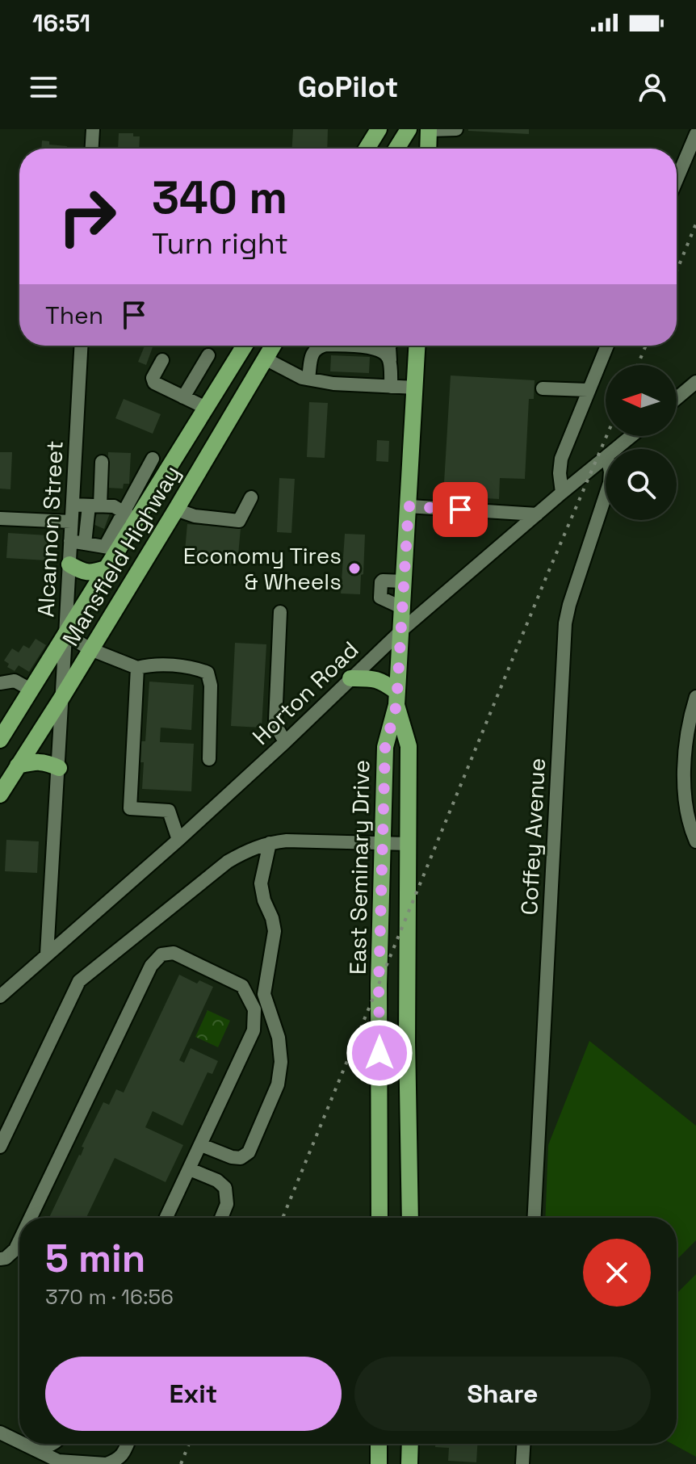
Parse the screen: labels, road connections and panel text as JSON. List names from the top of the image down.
{
  "streets": {
    "main road": ["Mansfield Highway", "East Seminary Drive"],
    "street": ["Alcannon Street", "Horton Road", "Coffey Avenue"]
  },
  "crossings": [
    ["Alcannon Street", "Mansfield Highway"],
    ["Alcannon Street", "Horton Road"],
    ["Horton Road", "East Seminary Drive"]
  ],
  "places": ["Economy Tires & Wheels"],
  "north": "left",
  "page": {
    "status": "16:51",
    "header": "GoPilot",
    "turn": ["340 m", "Turn right"],
    "then": "Then",
    "heading": ["5 min", "370 m · 16:56"],
    "buttons": ["Exit", "Share"]
  }
}
